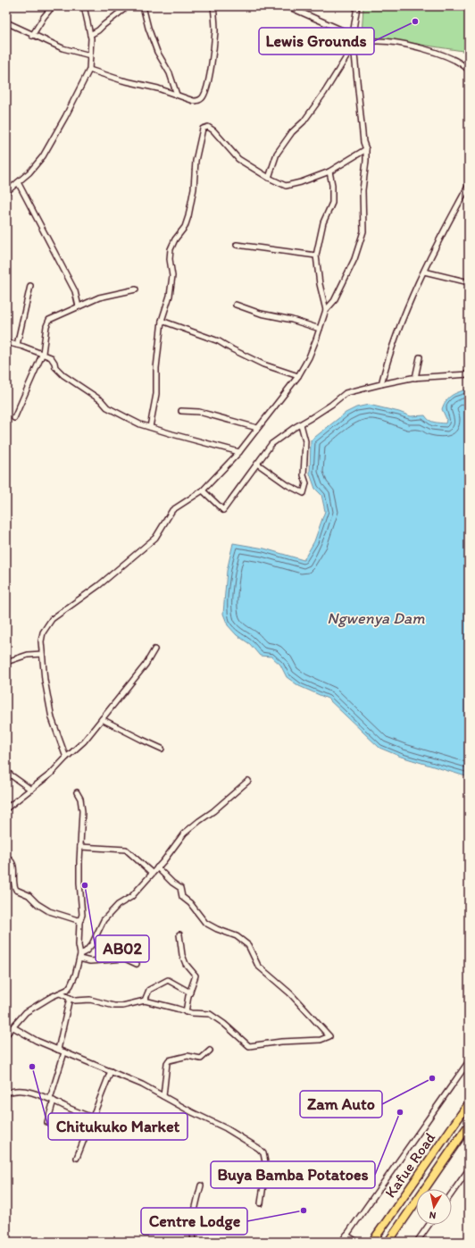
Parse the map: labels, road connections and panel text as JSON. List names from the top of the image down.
{
  "streets": {
    "main road": ["Kafue Road"]
  },
  "water": ["Ngwenya Dam"],
  "places": [
    "Lewis Grounds",
    "AB02",
    "Chitukuko Market",
    "Zam Auto",
    "Buya Bamba Potatoes",
    "Centre Lodge"
  ],
  "north": "bottom"
}
